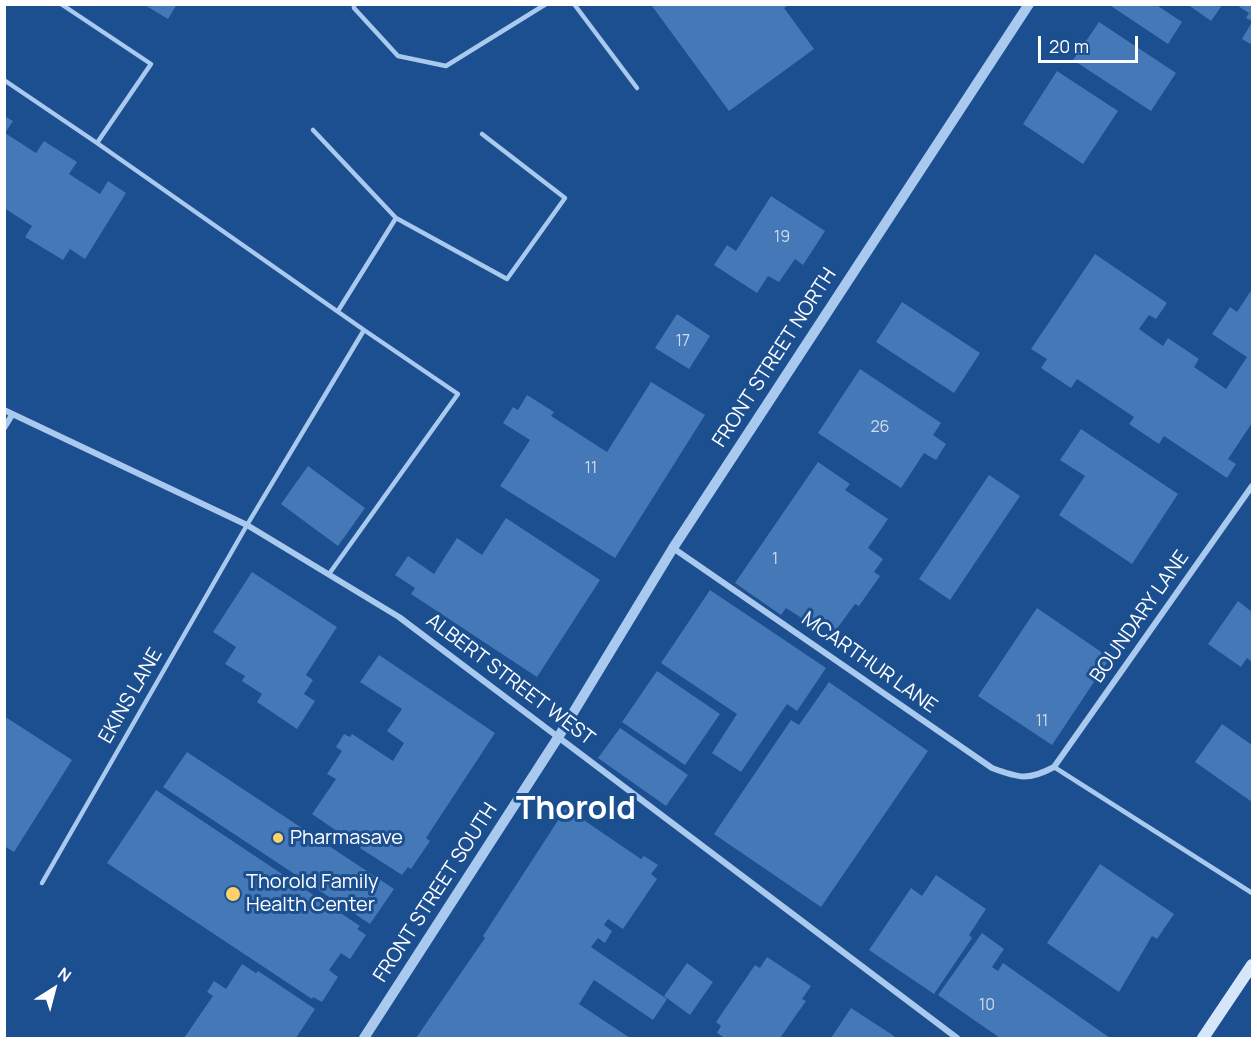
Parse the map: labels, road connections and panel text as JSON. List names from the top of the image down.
{
  "streets": {
    "street": [
      "FRONT STREET NORTH",
      "BOUNDARY LANE",
      "MCARTHUR LANE",
      "ALBERT STREET WEST",
      "FRONT STREET SOUTH"
    ],
    "lane": ["EKINS LANE"]
  },
  "crossings": [
    ["FRONT STREET NORTH", "MCARTHUR LANE"],
    ["FRONT STREET NORTH", "ALBERT STREET WEST"],
    ["FRONT STREET NORTH", "FRONT STREET SOUTH"],
    ["BOUNDARY LANE", "MCARTHUR LANE"],
    ["ALBERT STREET WEST", "EKINS LANE"],
    ["ALBERT STREET WEST", "FRONT STREET SOUTH"]
  ],
  "districts": ["Thorold"],
  "places": ["Pharmasave", "Thorold Family Health Center"],
  "house_numbers": [
    "19",
    "17",
    "26",
    "11",
    "1",
    "11",
    "10"
  ],
  "scale_bar": "20 m",
  "north": "top right"
}
